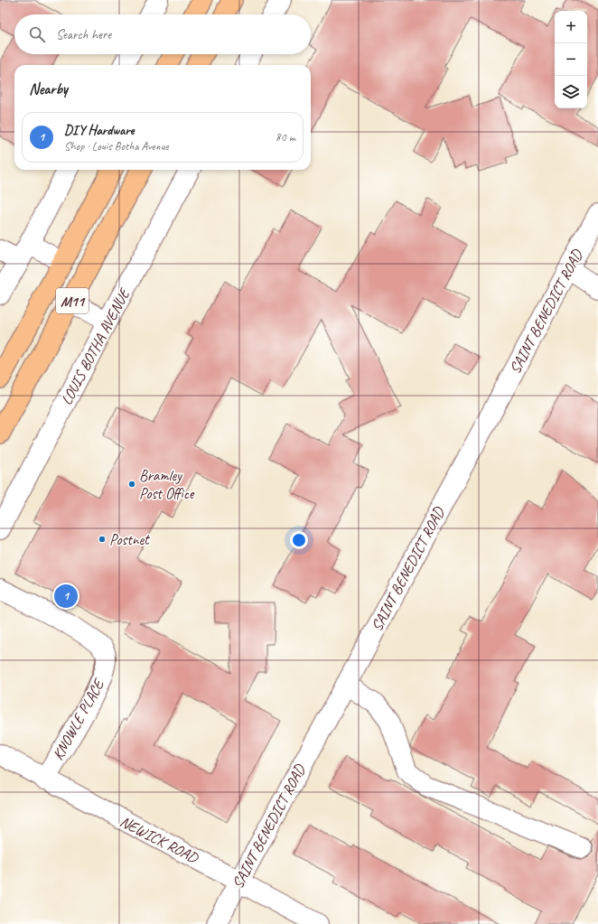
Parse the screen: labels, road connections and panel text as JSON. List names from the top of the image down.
{
  "streets": {
    "main road": ["M11"],
    "street": [
      "SAINT BENEDICT ROAD",
      "LOUIS BOTHA AVENUE",
      "KNOWLE PLACE",
      "NEWICK ROAD"
    ]
  },
  "crossings": [
    ["SAINT BENEDICT ROAD", "NEWICK ROAD"],
    ["KNOWLE PLACE", "NEWICK ROAD"]
  ],
  "places": ["Bramley Post Office", "Postnet"],
  "page": {
    "map_buttons": ["+", "−"],
    "search": "Search here",
    "heading": "Nearby",
    "list": [
      {
        "mark": "1",
        "name": "DIY Hardware",
        "note": "Shop · Louis Botha Avenue",
        "value": "80 m"
      }
    ],
    "pins": "1"
  }
}
